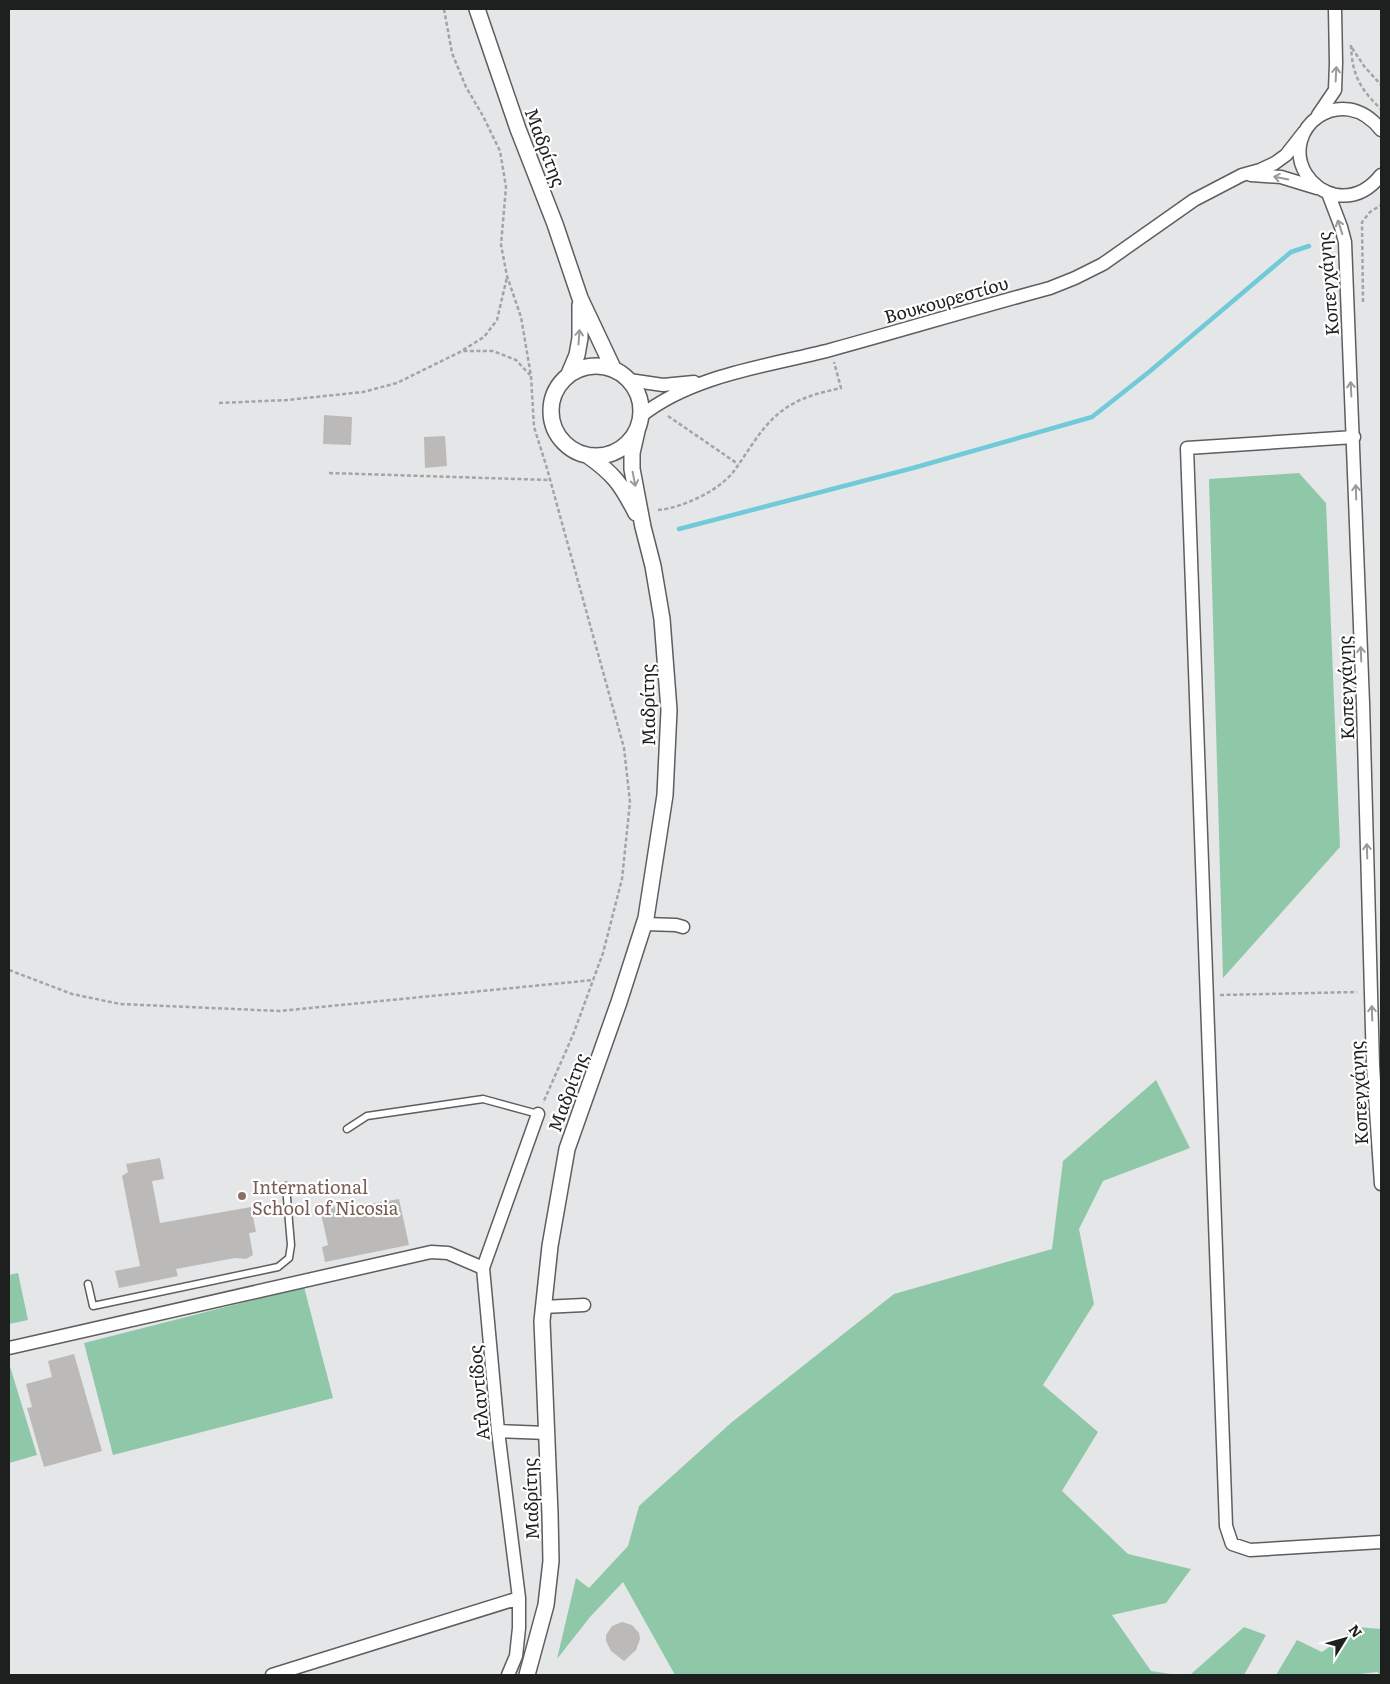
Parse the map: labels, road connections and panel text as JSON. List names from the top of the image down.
{
  "streets": {
    "street": [
      "Μαδρίτης",
      "Κοπεγχάγης",
      "Βουκουρεστίου",
      "Ατλαντίδος"
    ]
  },
  "crossings": [
    ["Μαδρίτης", "Βουκουρεστίου"],
    ["Κοπεγχάγης", "Βουκουρεστίου"]
  ],
  "one_way": ["Κοπεγχάγης"],
  "places": ["International School of Nicosia"],
  "north": "top right"
}
